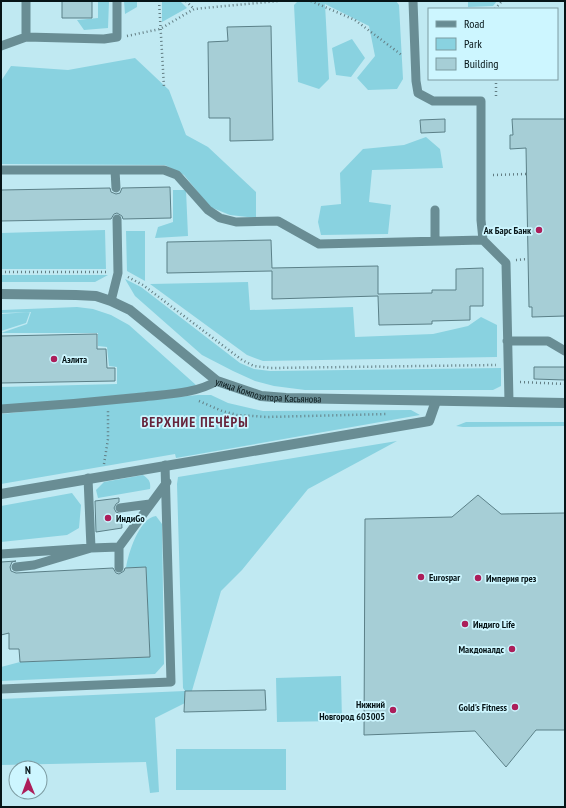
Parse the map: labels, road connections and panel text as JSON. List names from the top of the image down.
{
  "streets": {
    "street": ["улица Композитора Касьянова"]
  },
  "districts": ["ВЕРХНИЕ ПЕЧЁРЫ"],
  "places": [
    "Ак Барс Банк",
    "Аэлита",
    "ИндиGo",
    "Eurospar",
    "Империя грез",
    "Индиго Life",
    "Макдоналдс",
    "Gold's Fitness",
    "Нижний Новгород 603005"
  ],
  "legend": ["Road", "Park", "Building"],
  "north": "top"
}
